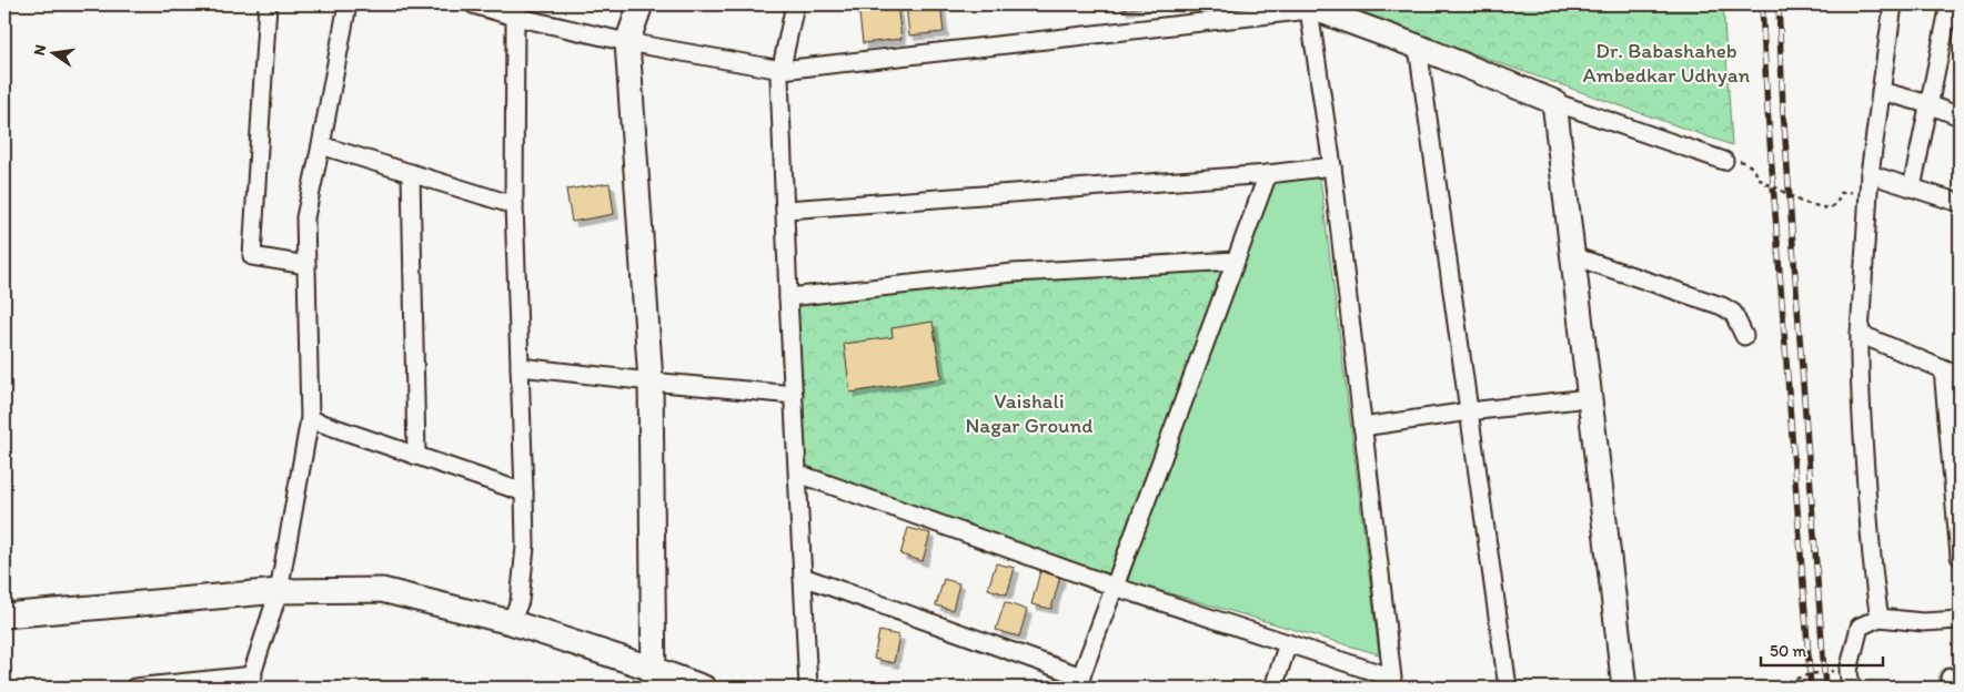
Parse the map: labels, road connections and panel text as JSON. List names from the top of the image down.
{
  "parks": ["Dr. Babashaheb Ambedkar Udhyan", "Vaishali Nagar Ground"],
  "scale_bar": "50 m",
  "north": "left"
}
